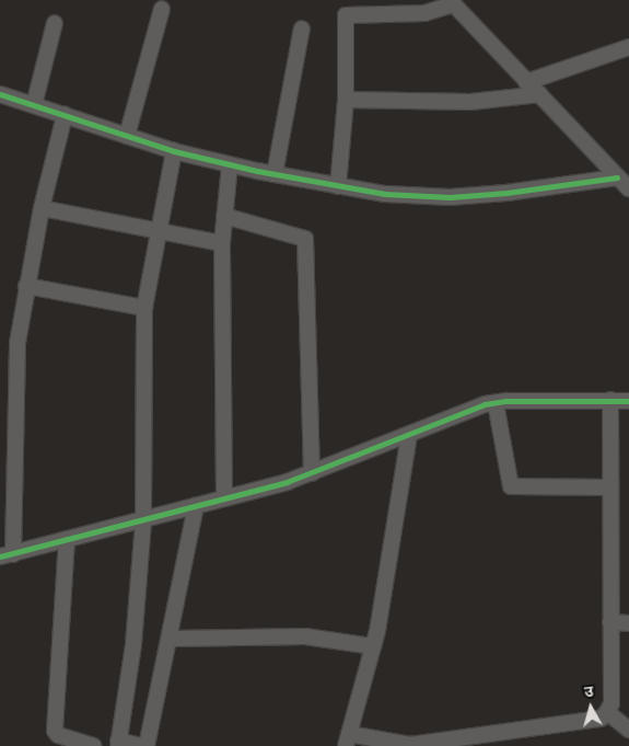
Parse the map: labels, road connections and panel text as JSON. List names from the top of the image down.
{
  "north": "top"
}
